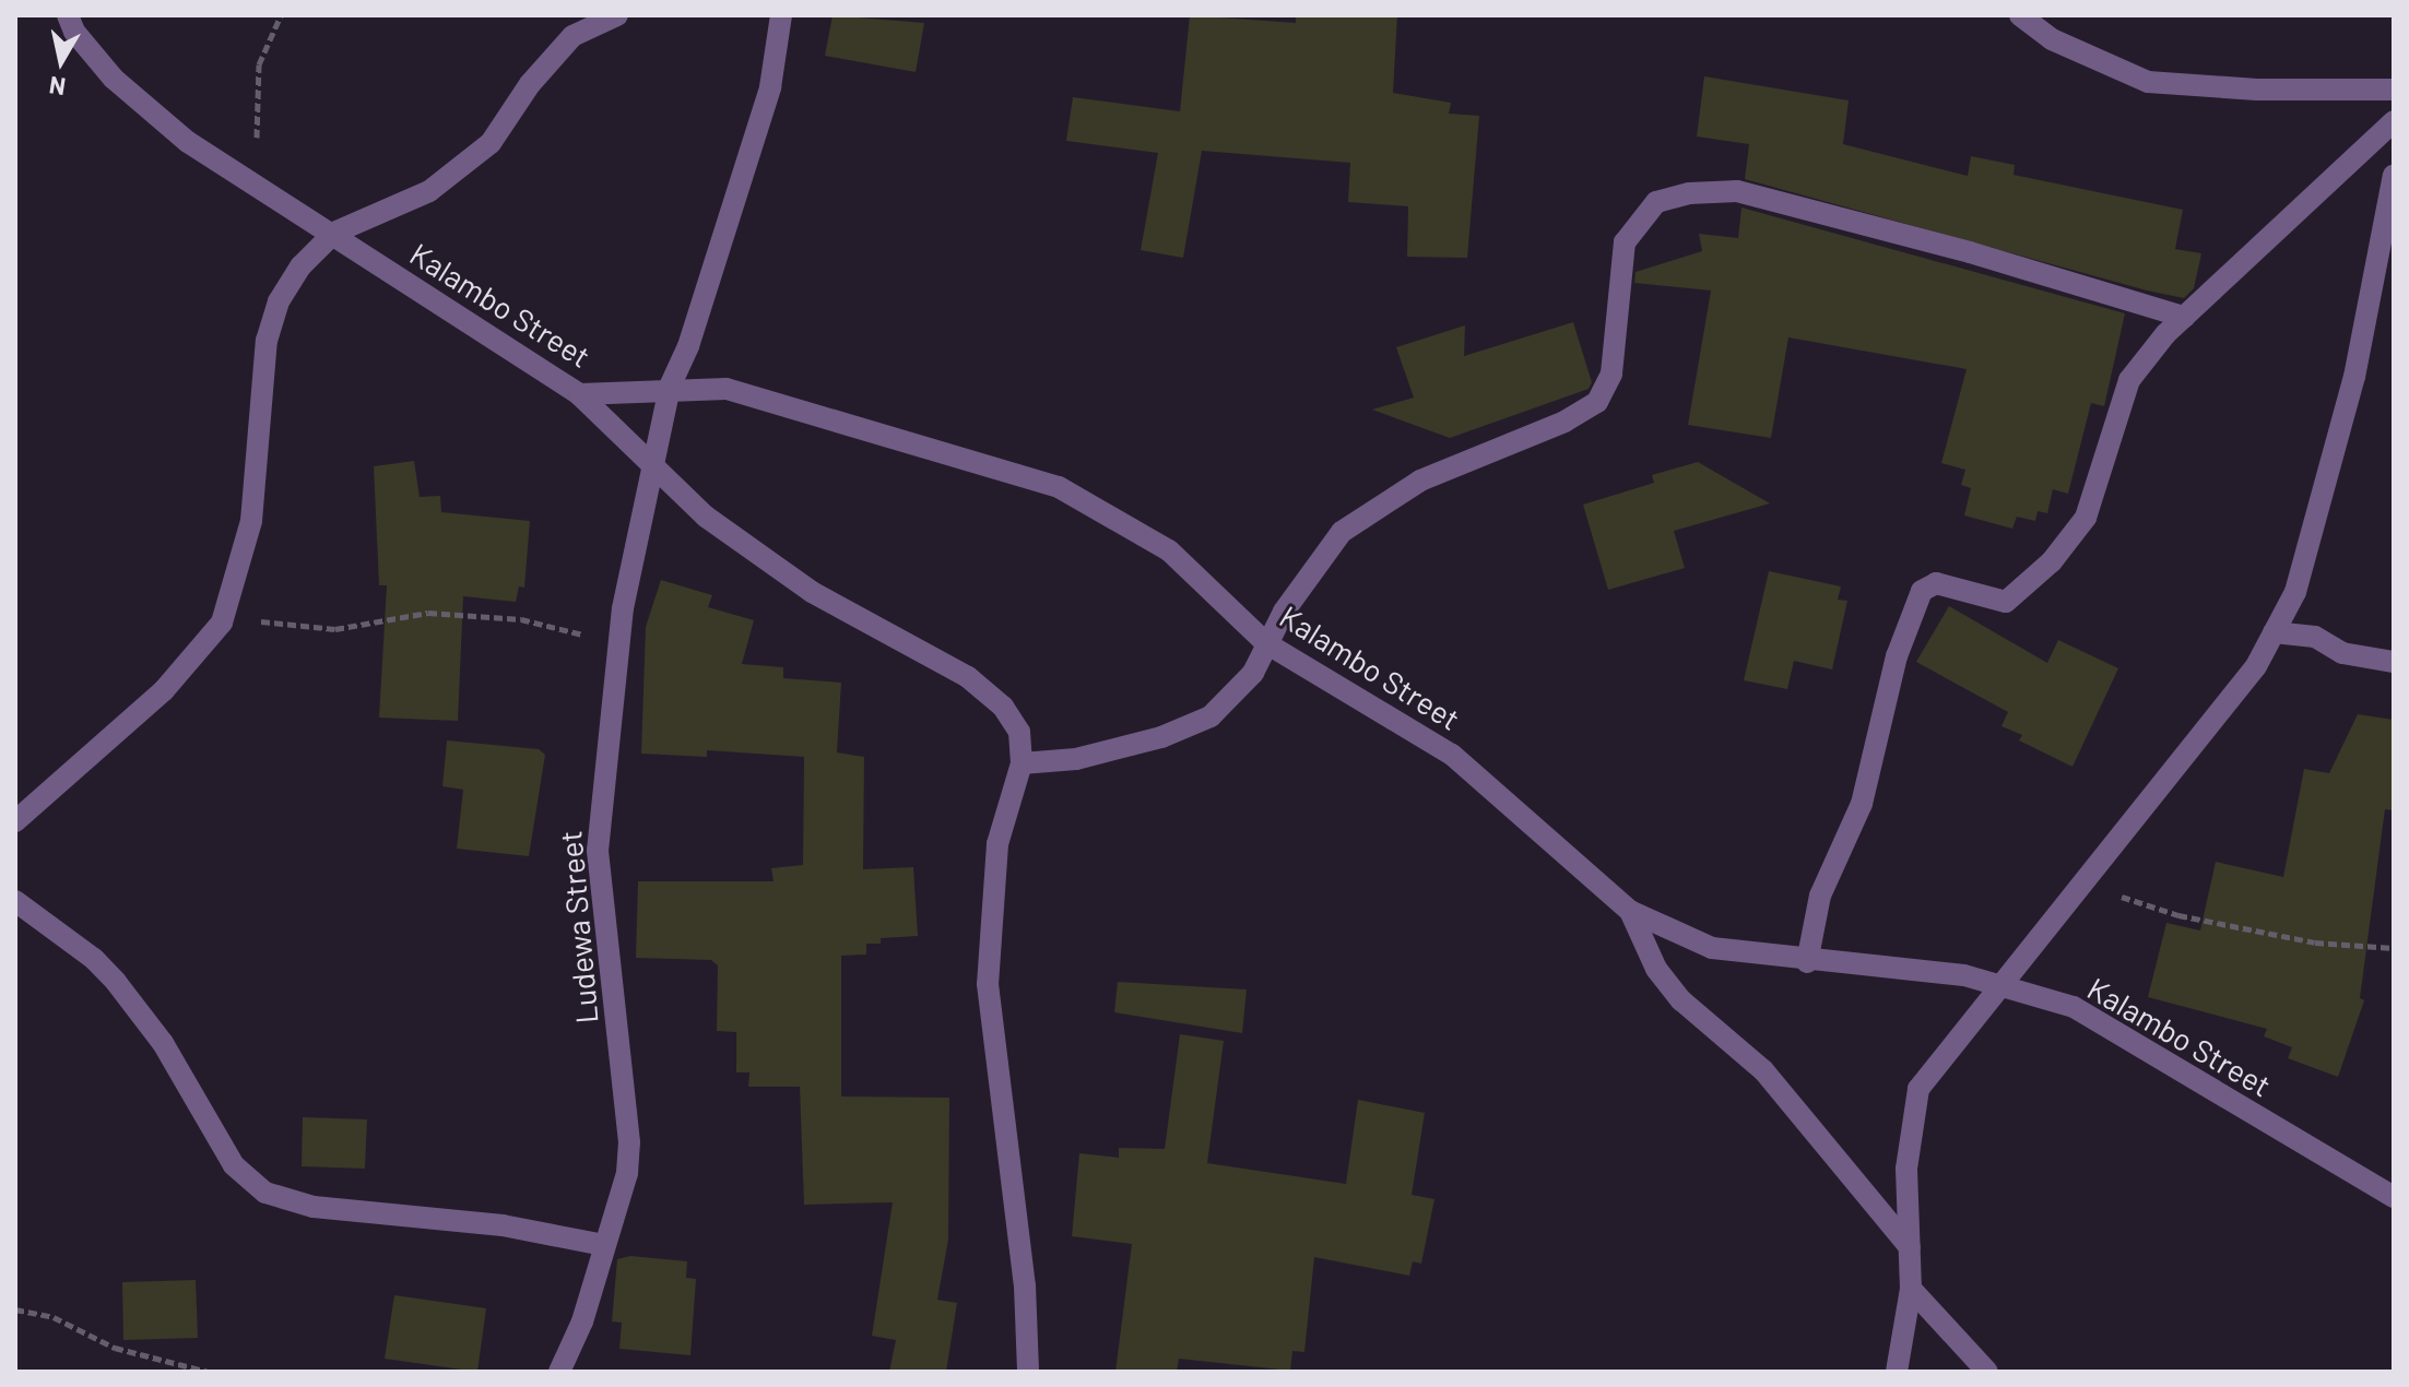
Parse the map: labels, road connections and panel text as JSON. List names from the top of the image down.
{
  "streets": {
    "street": ["Kalambo Street", "Ludewa Street"]
  },
  "crossings": [
    ["Kalambo Street", "Ludewa Street"]
  ],
  "north": "bottom"
}
